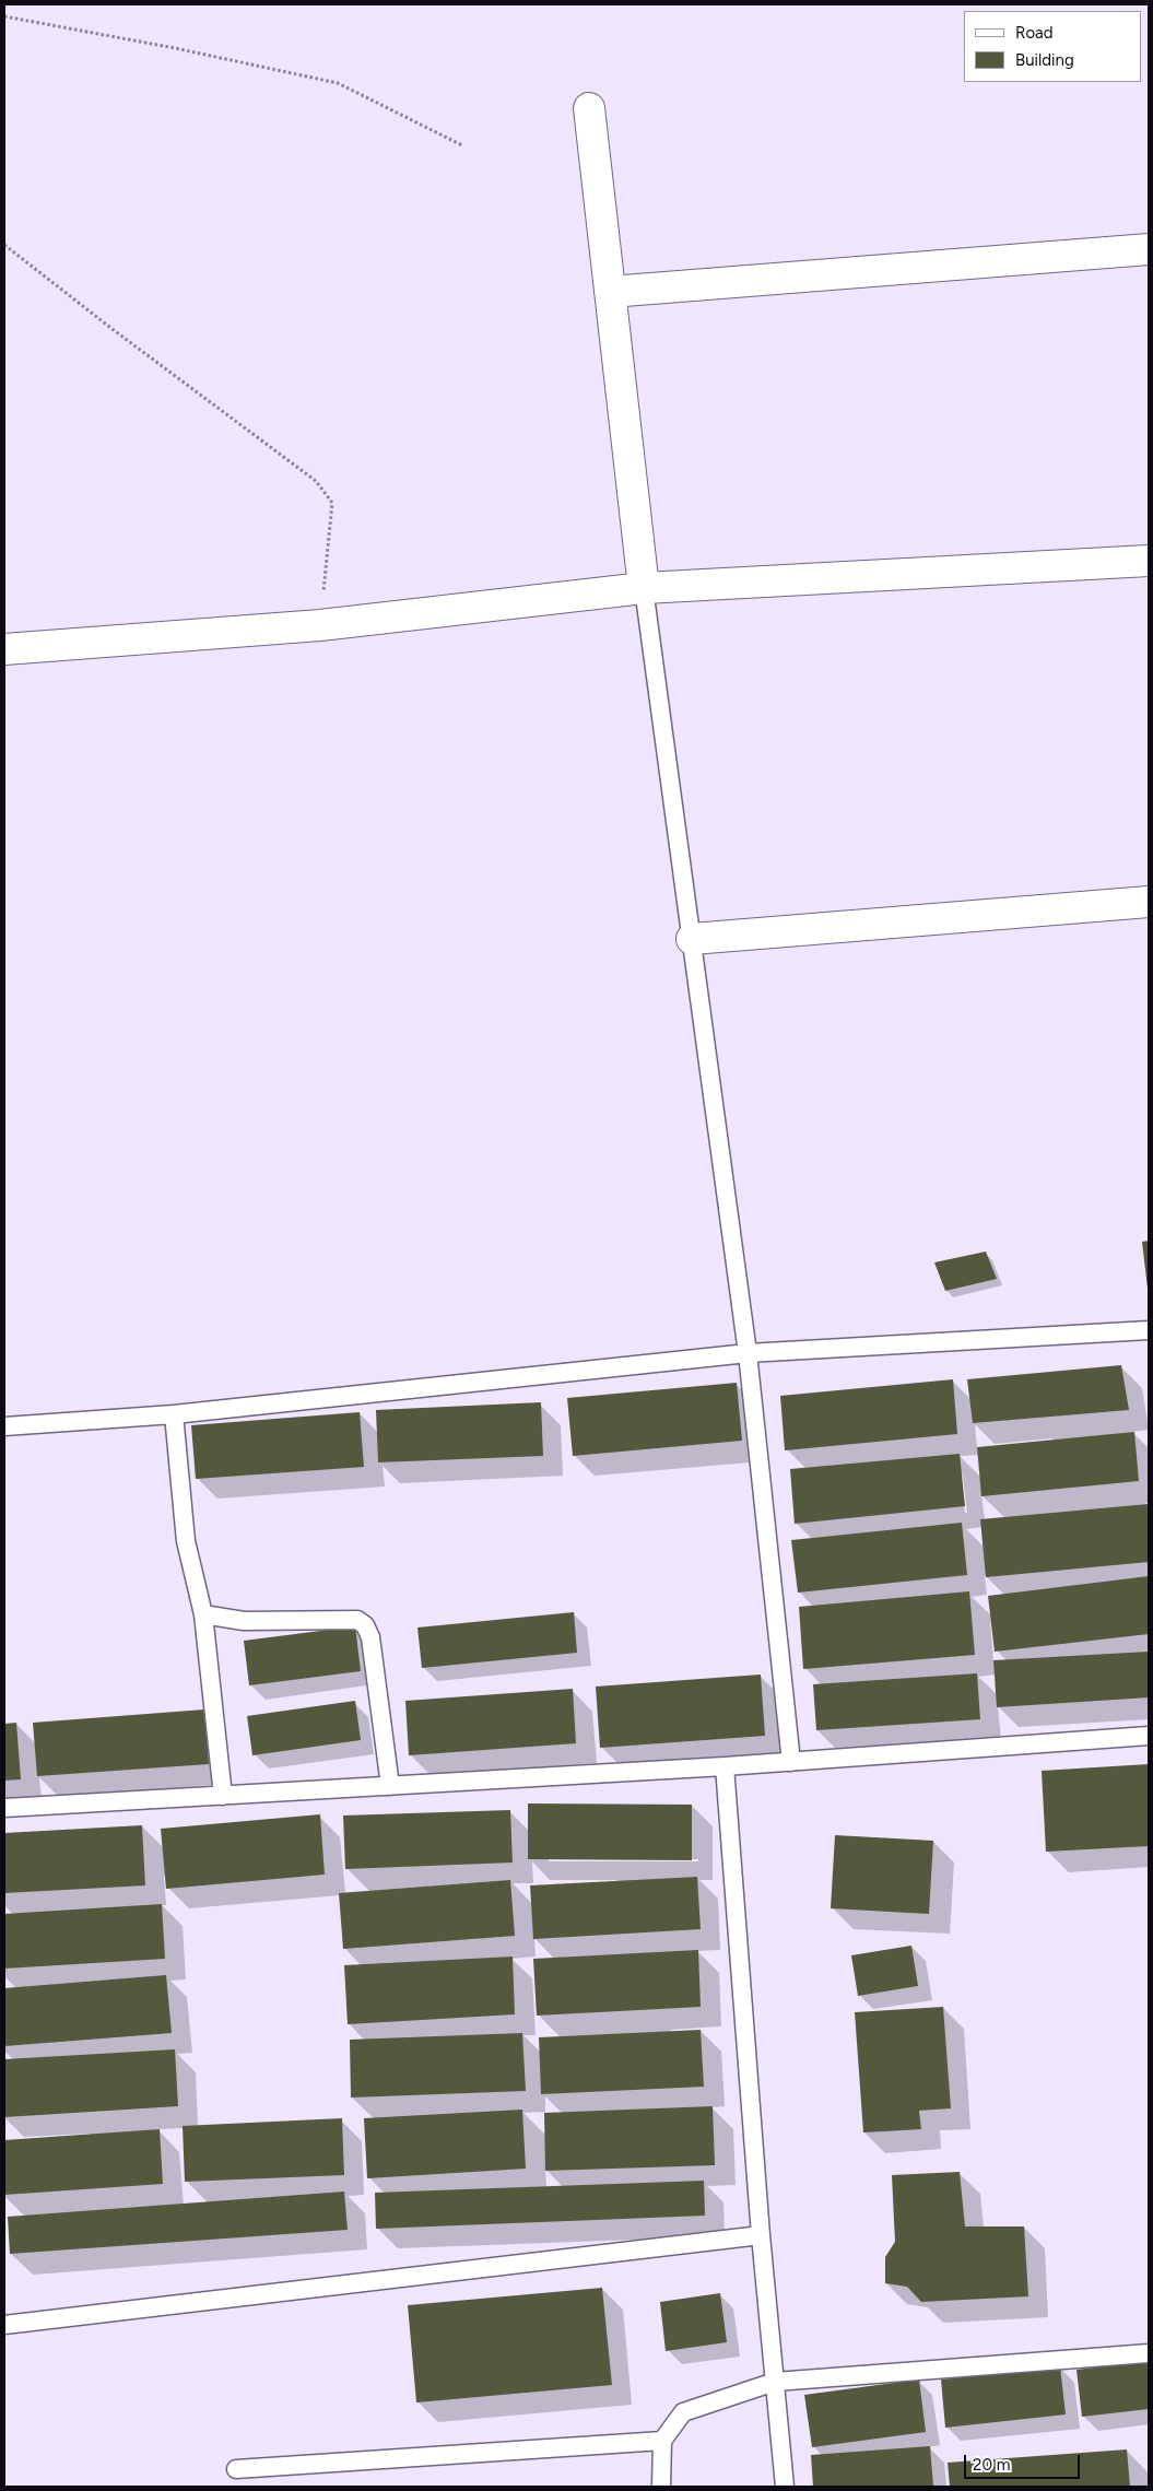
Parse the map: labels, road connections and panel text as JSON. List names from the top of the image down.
{
  "legend": ["Road", "Building"],
  "scale_bar": "20 m"
}
